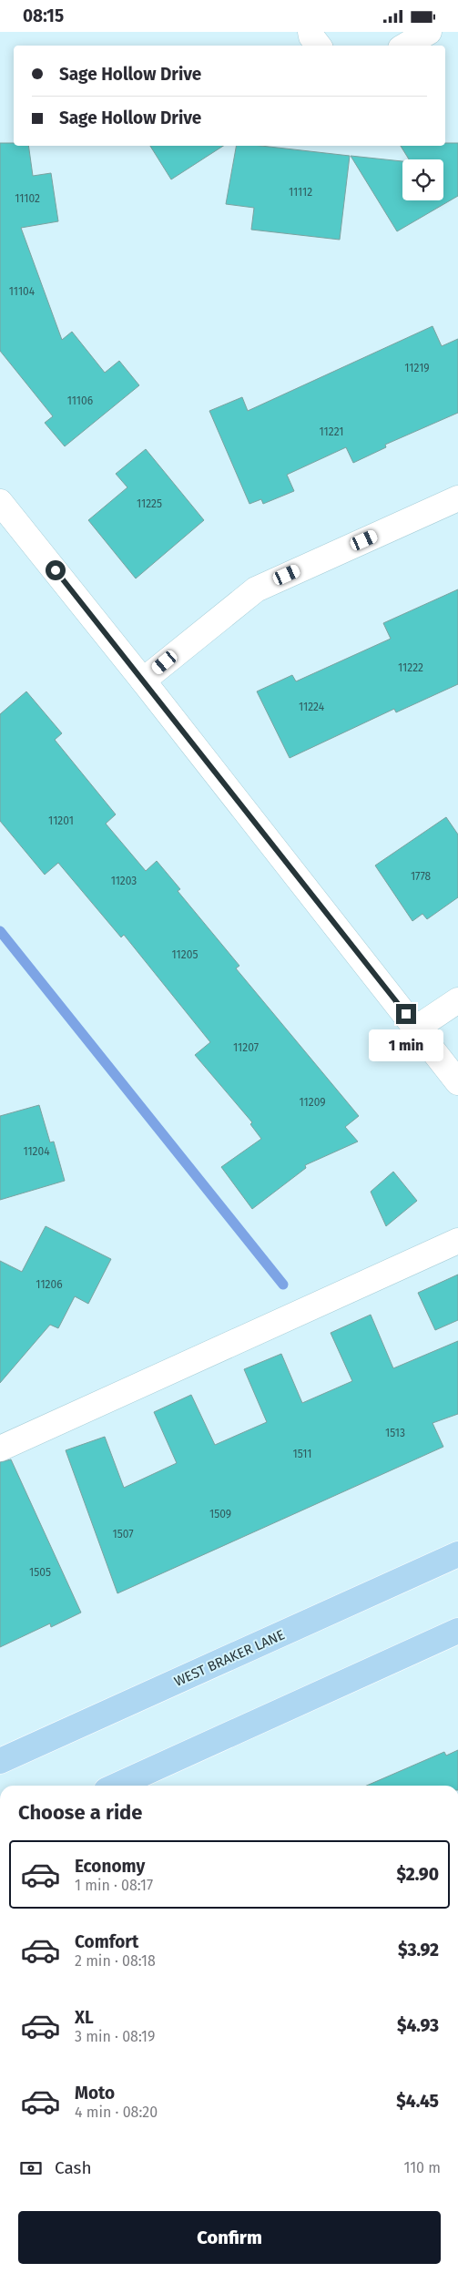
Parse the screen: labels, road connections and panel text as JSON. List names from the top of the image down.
{
  "streets": {
    "main road": ["WEST BRAKER LANE"]
  },
  "house_numbers": [
    "11112",
    "11102",
    "11104",
    "11219",
    "11106",
    "11221",
    "11225",
    "11222",
    "11224",
    "11201",
    "1778",
    "11203",
    "11205",
    "11207",
    "11209",
    "11204",
    "11206",
    "1513",
    "1511",
    "1509",
    "1507",
    "1505"
  ],
  "page": {
    "status": "08:15",
    "banner": ["Sage Hollow Drive", "Sage Hollow Drive"],
    "bubble": "1 min",
    "heading": "Choose a ride",
    "list": [
      {
        "name": "Economy",
        "note": "1 min · 08:17",
        "value": "$2.90"
      },
      {
        "name": "Comfort",
        "note": "2 min · 08:18",
        "value": "$3.92"
      },
      {
        "name": "XL",
        "note": "3 min · 08:19",
        "value": "$4.93"
      },
      {
        "name": "Moto",
        "note": "4 min · 08:20",
        "value": "$4.45"
      }
    ],
    "pay": ["Cash", "110 m"],
    "buttons": "Confirm"
  }
}
